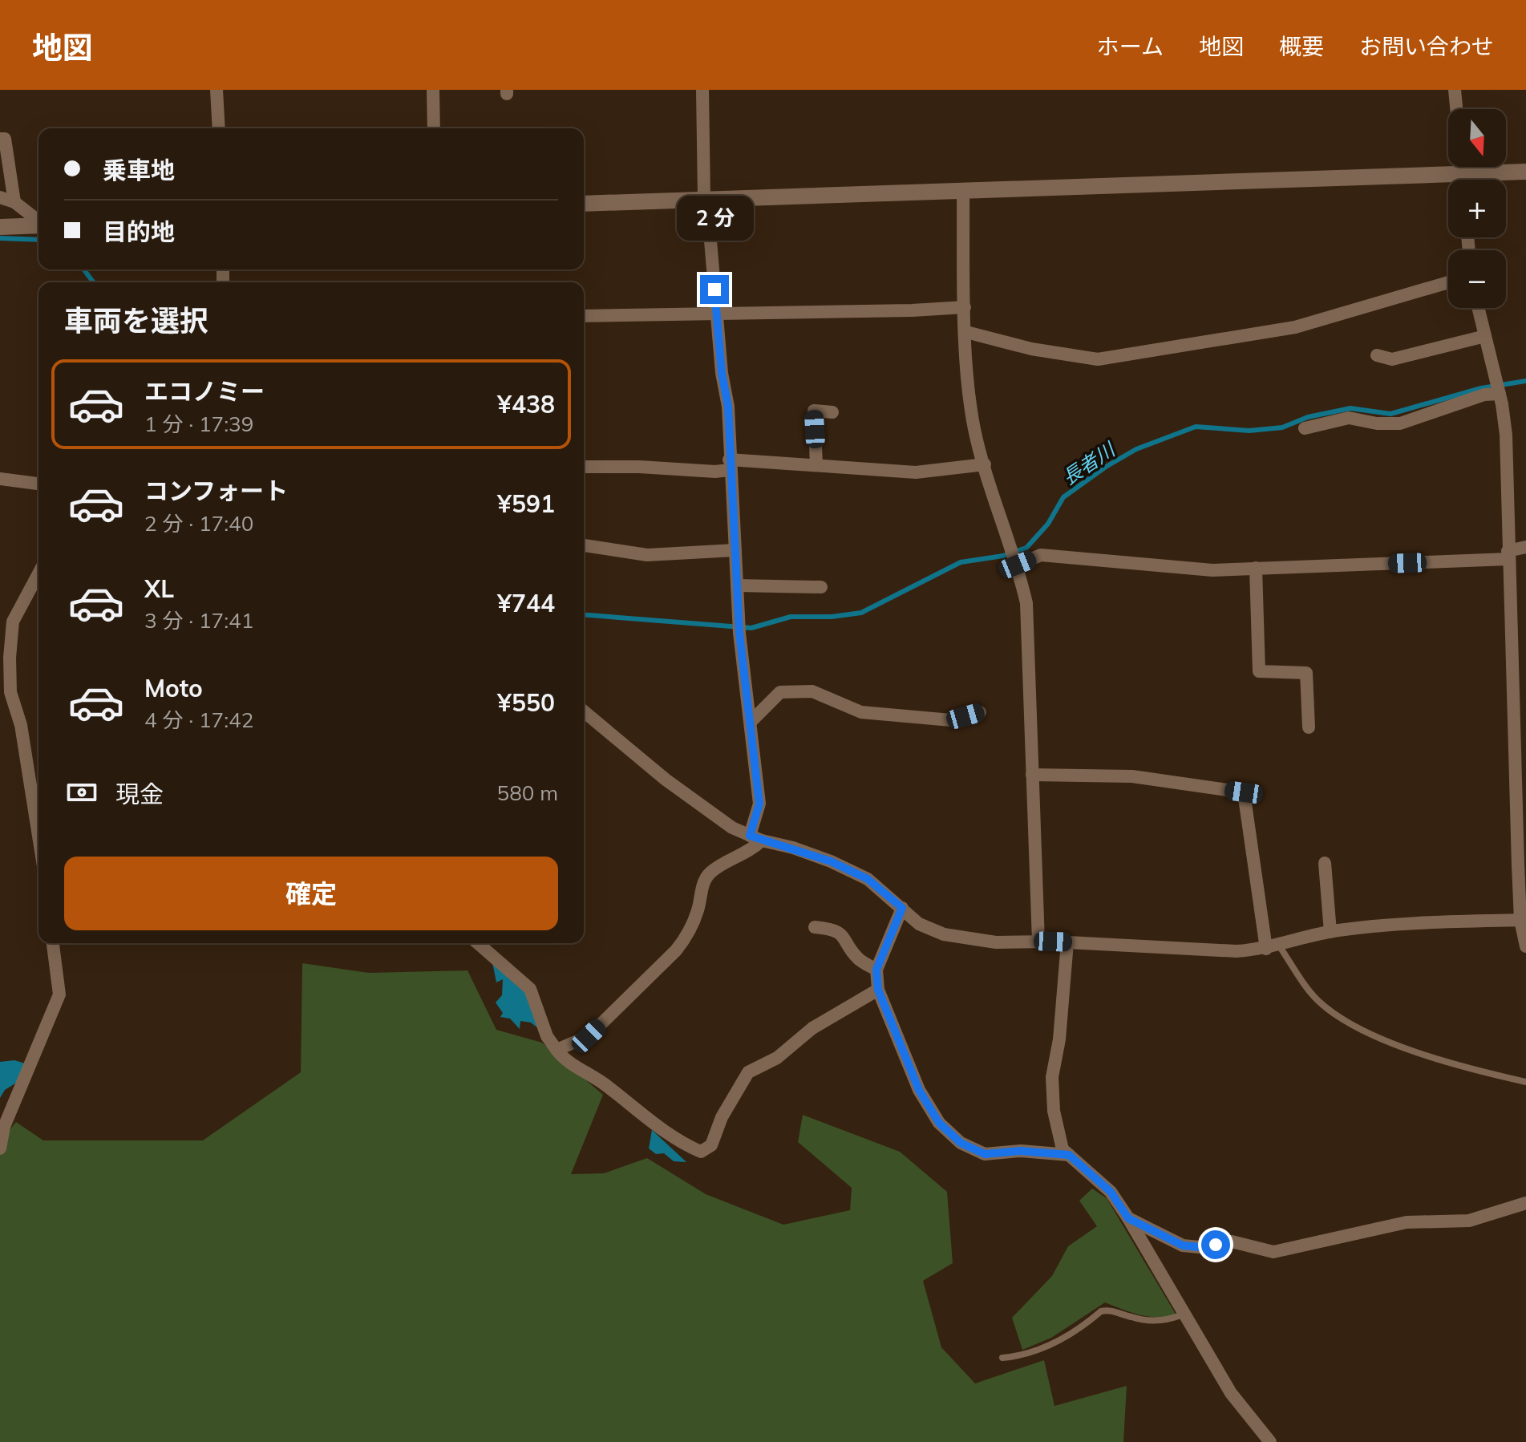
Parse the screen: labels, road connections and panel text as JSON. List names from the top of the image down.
{
  "water": ["長者川"],
  "north": "bottom",
  "page": {
    "header": "地図",
    "nav": [
      "ホーム",
      "地図",
      "概要",
      "お問い合わせ"
    ],
    "map_buttons": ["+", "−"],
    "banner": ["乗車地", "目的地"],
    "bubble": "2 分",
    "heading": "車両を選択",
    "list": [
      {
        "name": "エコノミー",
        "note": "1 分 · 17:39",
        "value": "¥438"
      },
      {
        "name": "コンフォート",
        "note": "2 分 · 17:40",
        "value": "¥591"
      },
      {
        "name": "XL",
        "note": "3 分 · 17:41",
        "value": "¥744"
      },
      {
        "name": "Moto",
        "note": "4 分 · 17:42",
        "value": "¥550"
      }
    ],
    "pay": ["現金", "580 m"],
    "buttons": "確定"
  }
}
